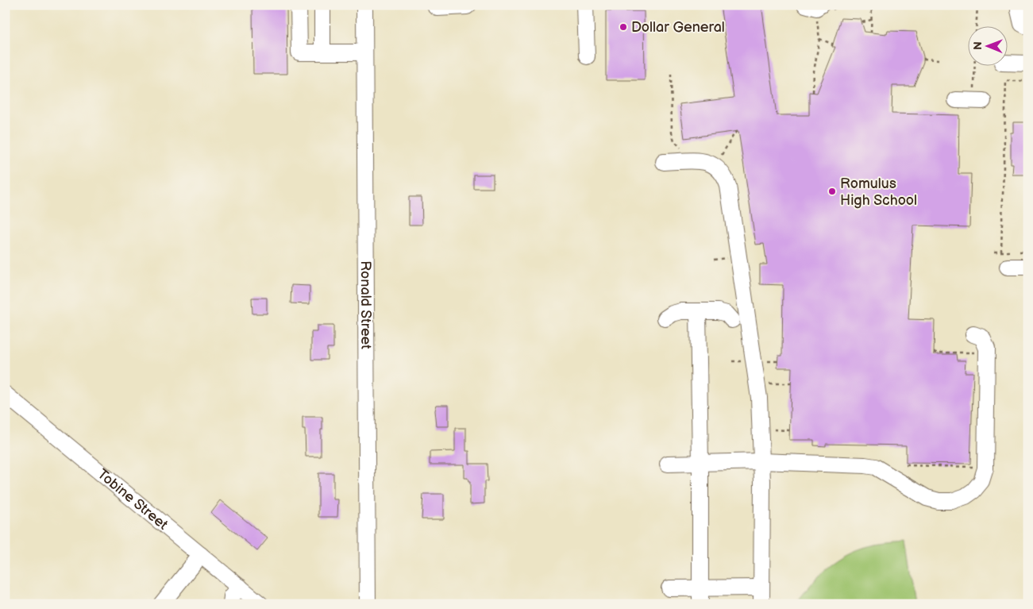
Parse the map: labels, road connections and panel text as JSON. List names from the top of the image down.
{
  "streets": {
    "street": ["Ronald Street", "Tobine Street"]
  },
  "places": ["Dollar General", "Romulus High School"],
  "north": "left"
}
